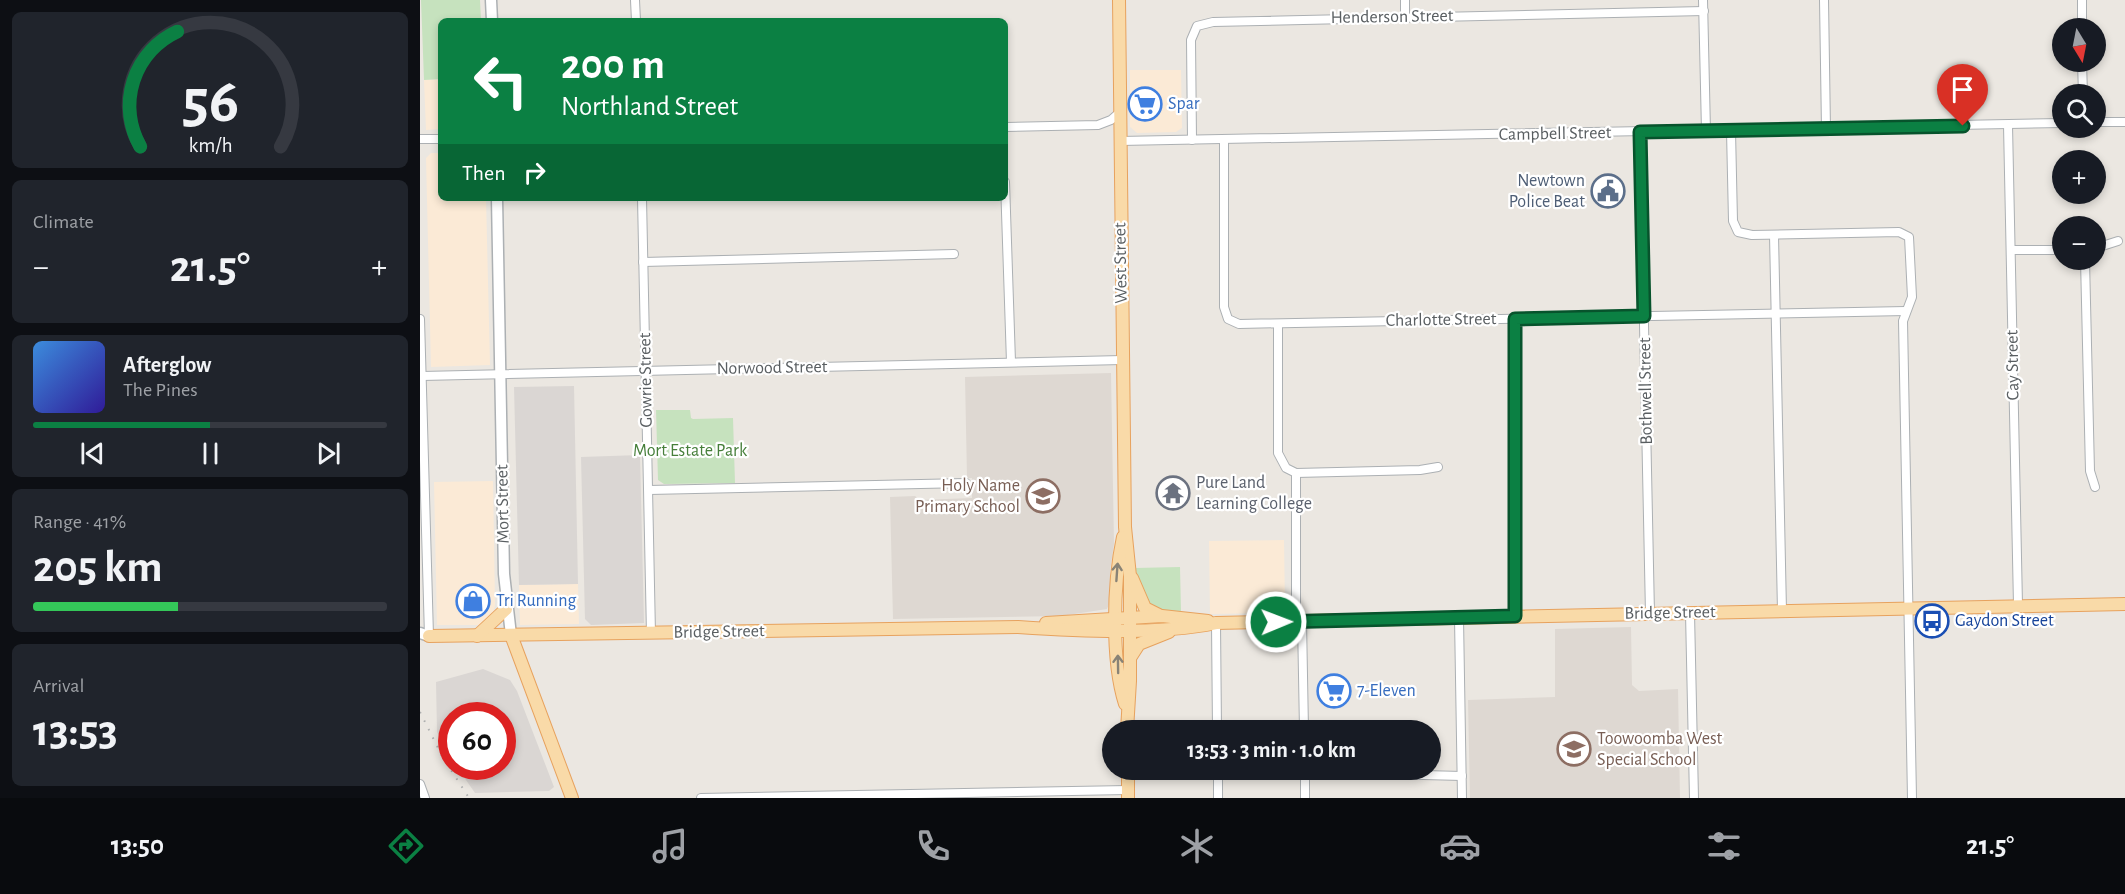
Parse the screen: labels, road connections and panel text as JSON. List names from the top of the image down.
{
  "streets": {
    "main road": ["West Street", "Mort Street", "Bridge Street"],
    "street": [
      "Henderson Street",
      "Campbell Street",
      "Charlotte Street",
      "Cay Street",
      "Norwood Street",
      "Gowrie Street",
      "Bothwell Street"
    ]
  },
  "crossings": [
    ["Henderson Street", "Campbell Street"],
    ["Campbell Street", "West Street"],
    ["Campbell Street", "Charlotte Street"],
    ["Campbell Street", "Cay Street"],
    ["Campbell Street", "Bothwell Street"],
    ["West Street", "Norwood Street"],
    ["West Street", "Bridge Street"],
    ["Charlotte Street", "Bothwell Street"],
    ["Cay Street", "Bridge Street"],
    ["Norwood Street", "Gowrie Street"],
    ["Norwood Street", "Mort Street"],
    ["Gowrie Street", "Bridge Street"],
    ["Bothwell Street", "Bridge Street"],
    ["Mort Street", "Bridge Street"]
  ],
  "parks": ["Mort Estate Park"],
  "places": {
    "supermarket": ["Spar", "7-Eleven"],
    "public building": ["Newtown Police Beat"],
    "temple": ["Pure Land Learning College"],
    "school or university": ["Holy Name Primary School", "Toowoomba West Special School"],
    "shop": ["Tri Running"],
    "bus stop": ["Gaydon Street"]
  },
  "north": "bottom",
  "page": {
    "map_buttons": ["+", "−"],
    "turn": ["200 m", "Northland Street"],
    "then": "Then",
    "tile": [
      "Climate",
      ["Range · 41%", "205 km"],
      ["Arrival", "13:53"]
    ],
    "heat": ["−", "21.5°", "+"],
    "song": ["Afterglow", "The Pines"],
    "limit": "60",
    "trip": "13:53 · 3 min · 1.0 km",
    "tabs": ["13:50", "21.5°"],
    "gauge": ["56", "km/h"]
  }
}
